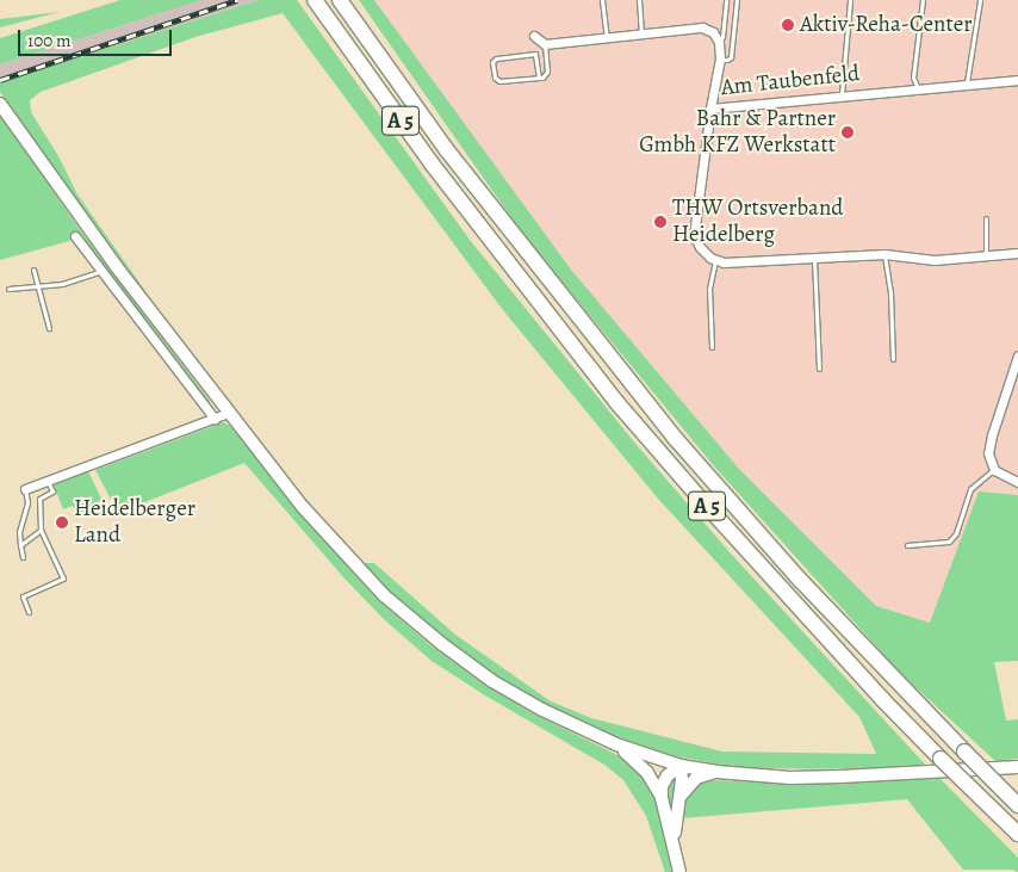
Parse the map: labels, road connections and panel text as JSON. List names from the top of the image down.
{
  "streets": {
    "highway": ["A 5"],
    "street": ["Am Taubenfeld"]
  },
  "places": [
    "Aktiv-Reha-Center",
    "Bahr & Partner Gmbh KFZ Werkstatt",
    "THW Ortsverband Heidelberg",
    "Heidelberger Land"
  ],
  "scale_bar": "100 m"
}
